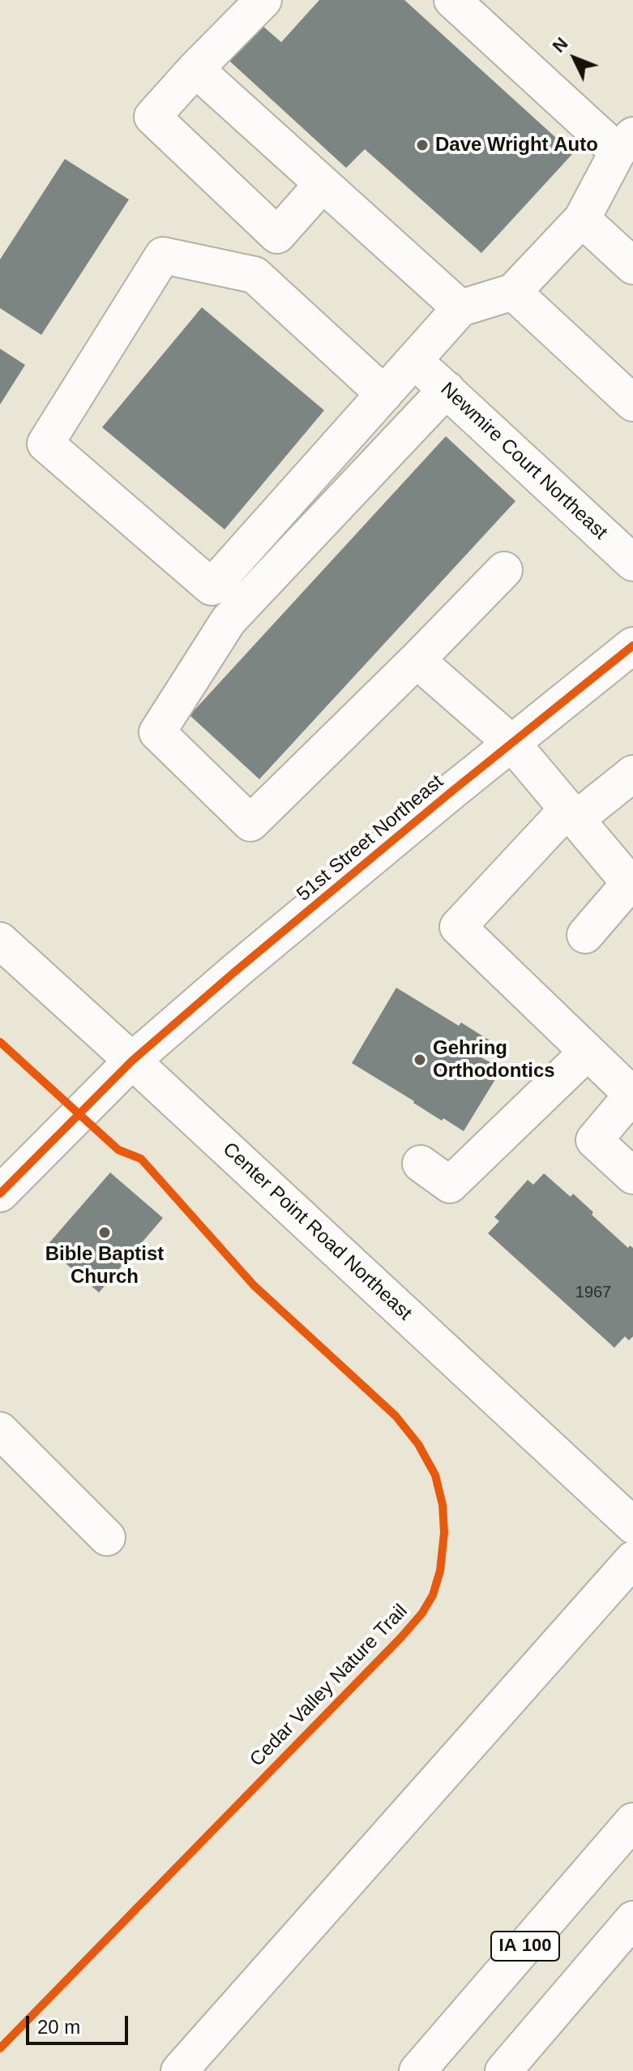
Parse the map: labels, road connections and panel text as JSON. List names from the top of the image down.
{
  "streets": {
    "main road": [
      "Newmire Court Northeast",
      "51st Street Northeast",
      "Center Point Road Northeast",
      "IA 100"
    ],
    "cycle path": ["Cedar Valley Nature Trail"]
  },
  "crossings": [
    ["51st Street Northeast", "Center Point Road Northeast"]
  ],
  "places": ["Dave Wright Auto", "Gehring Orthodontics", "Bible Baptist Church"],
  "house_numbers": ["1967"],
  "scale_bar": "20 m",
  "north": "top left"
}
